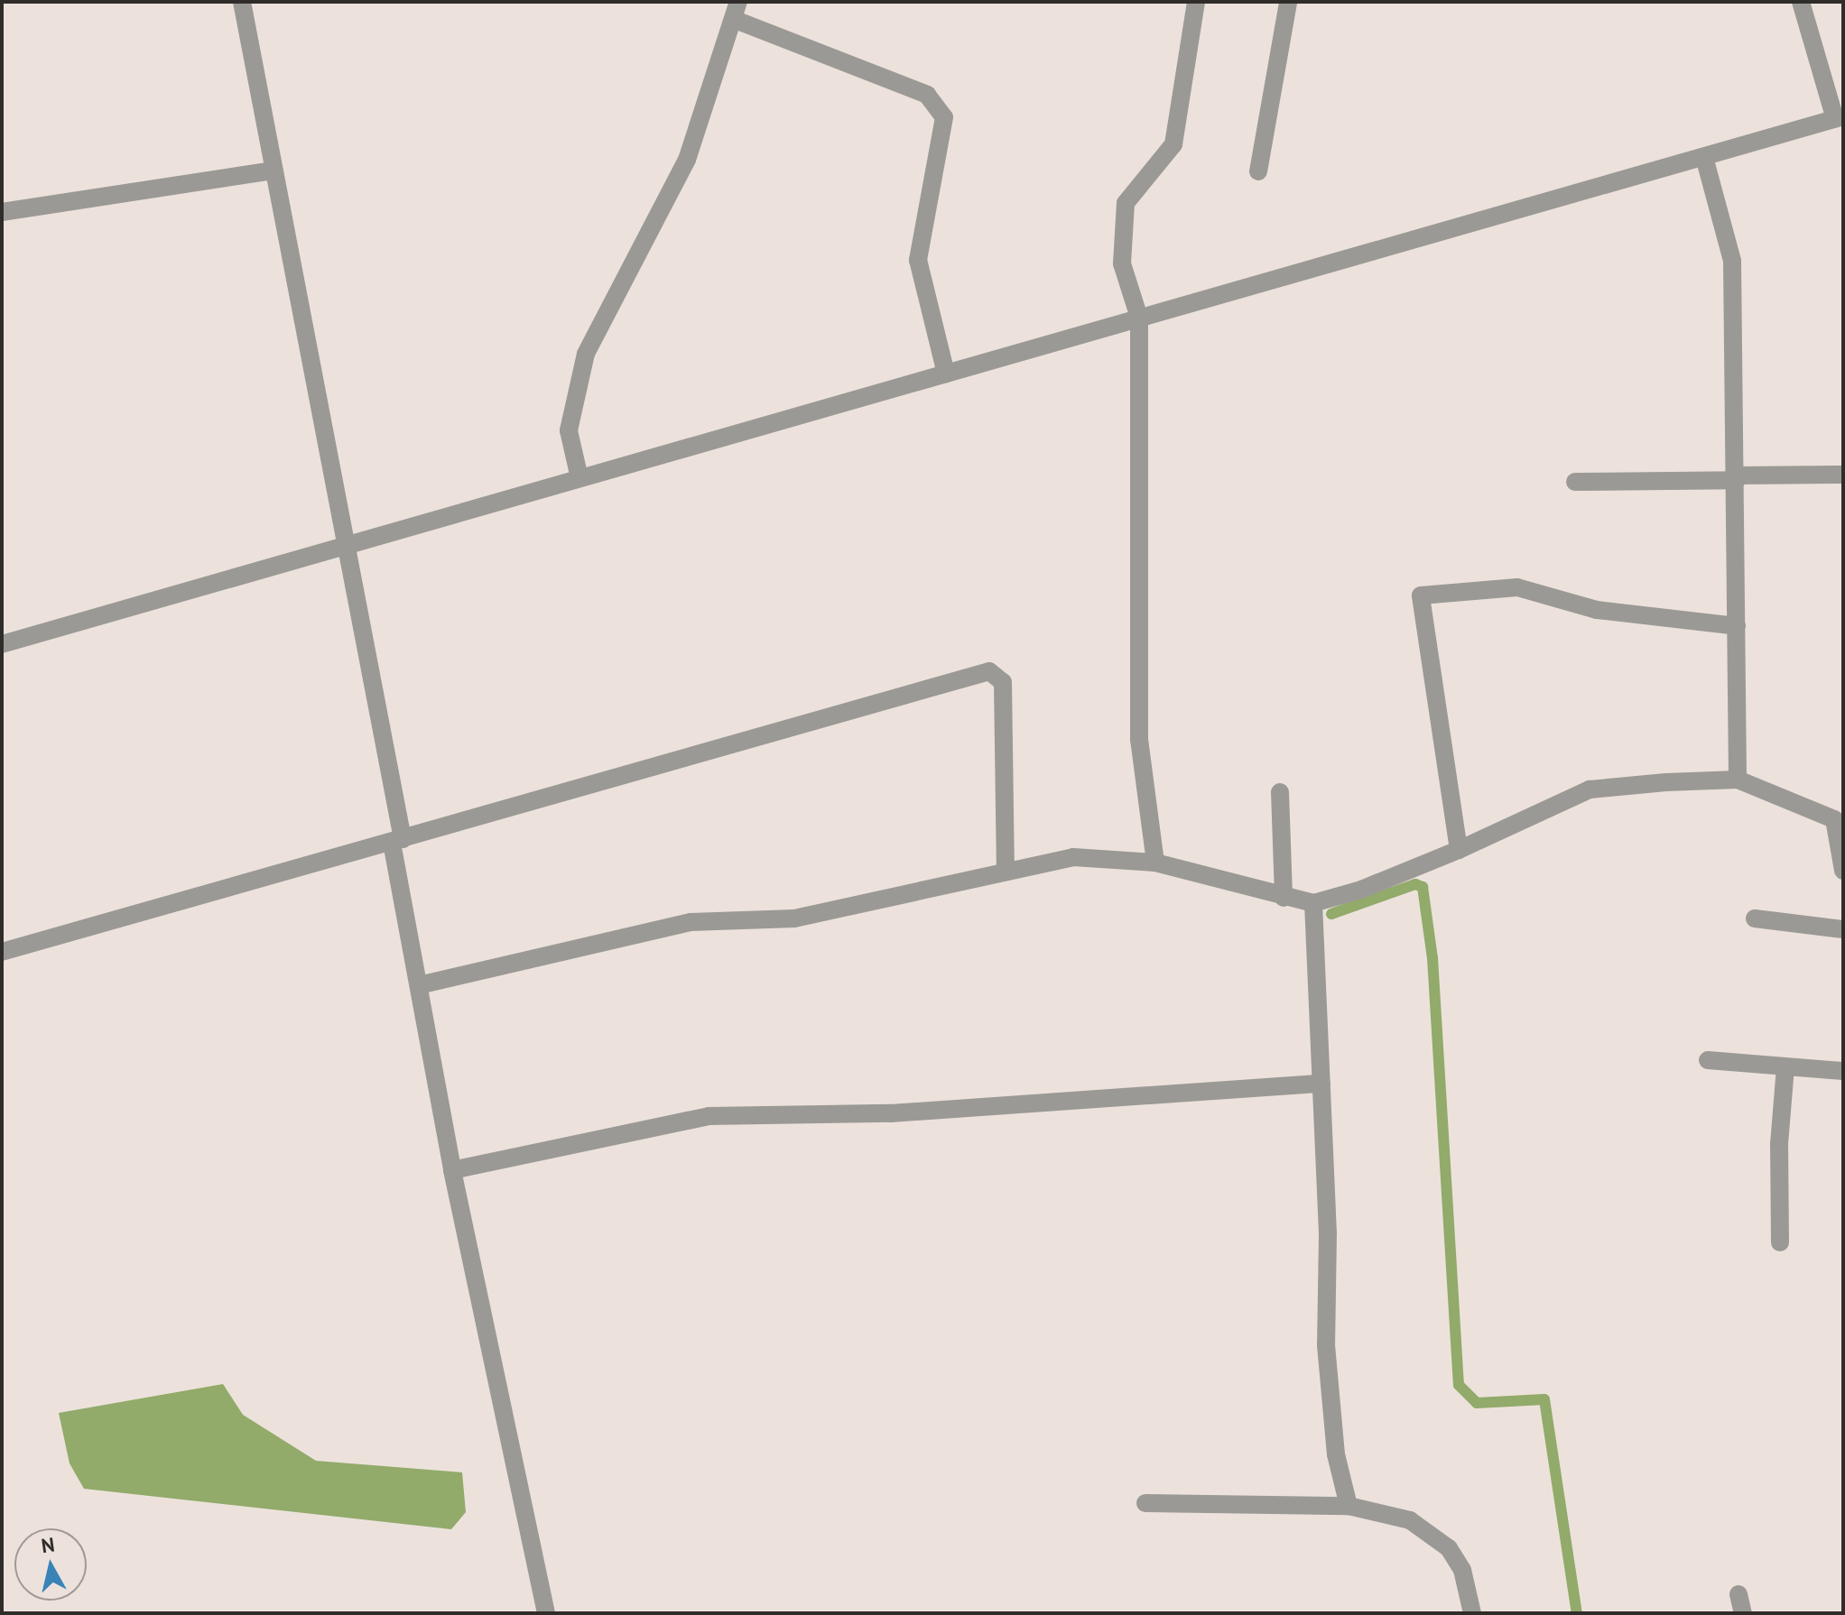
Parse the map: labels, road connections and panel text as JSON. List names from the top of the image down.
{
  "north": "top"
}
